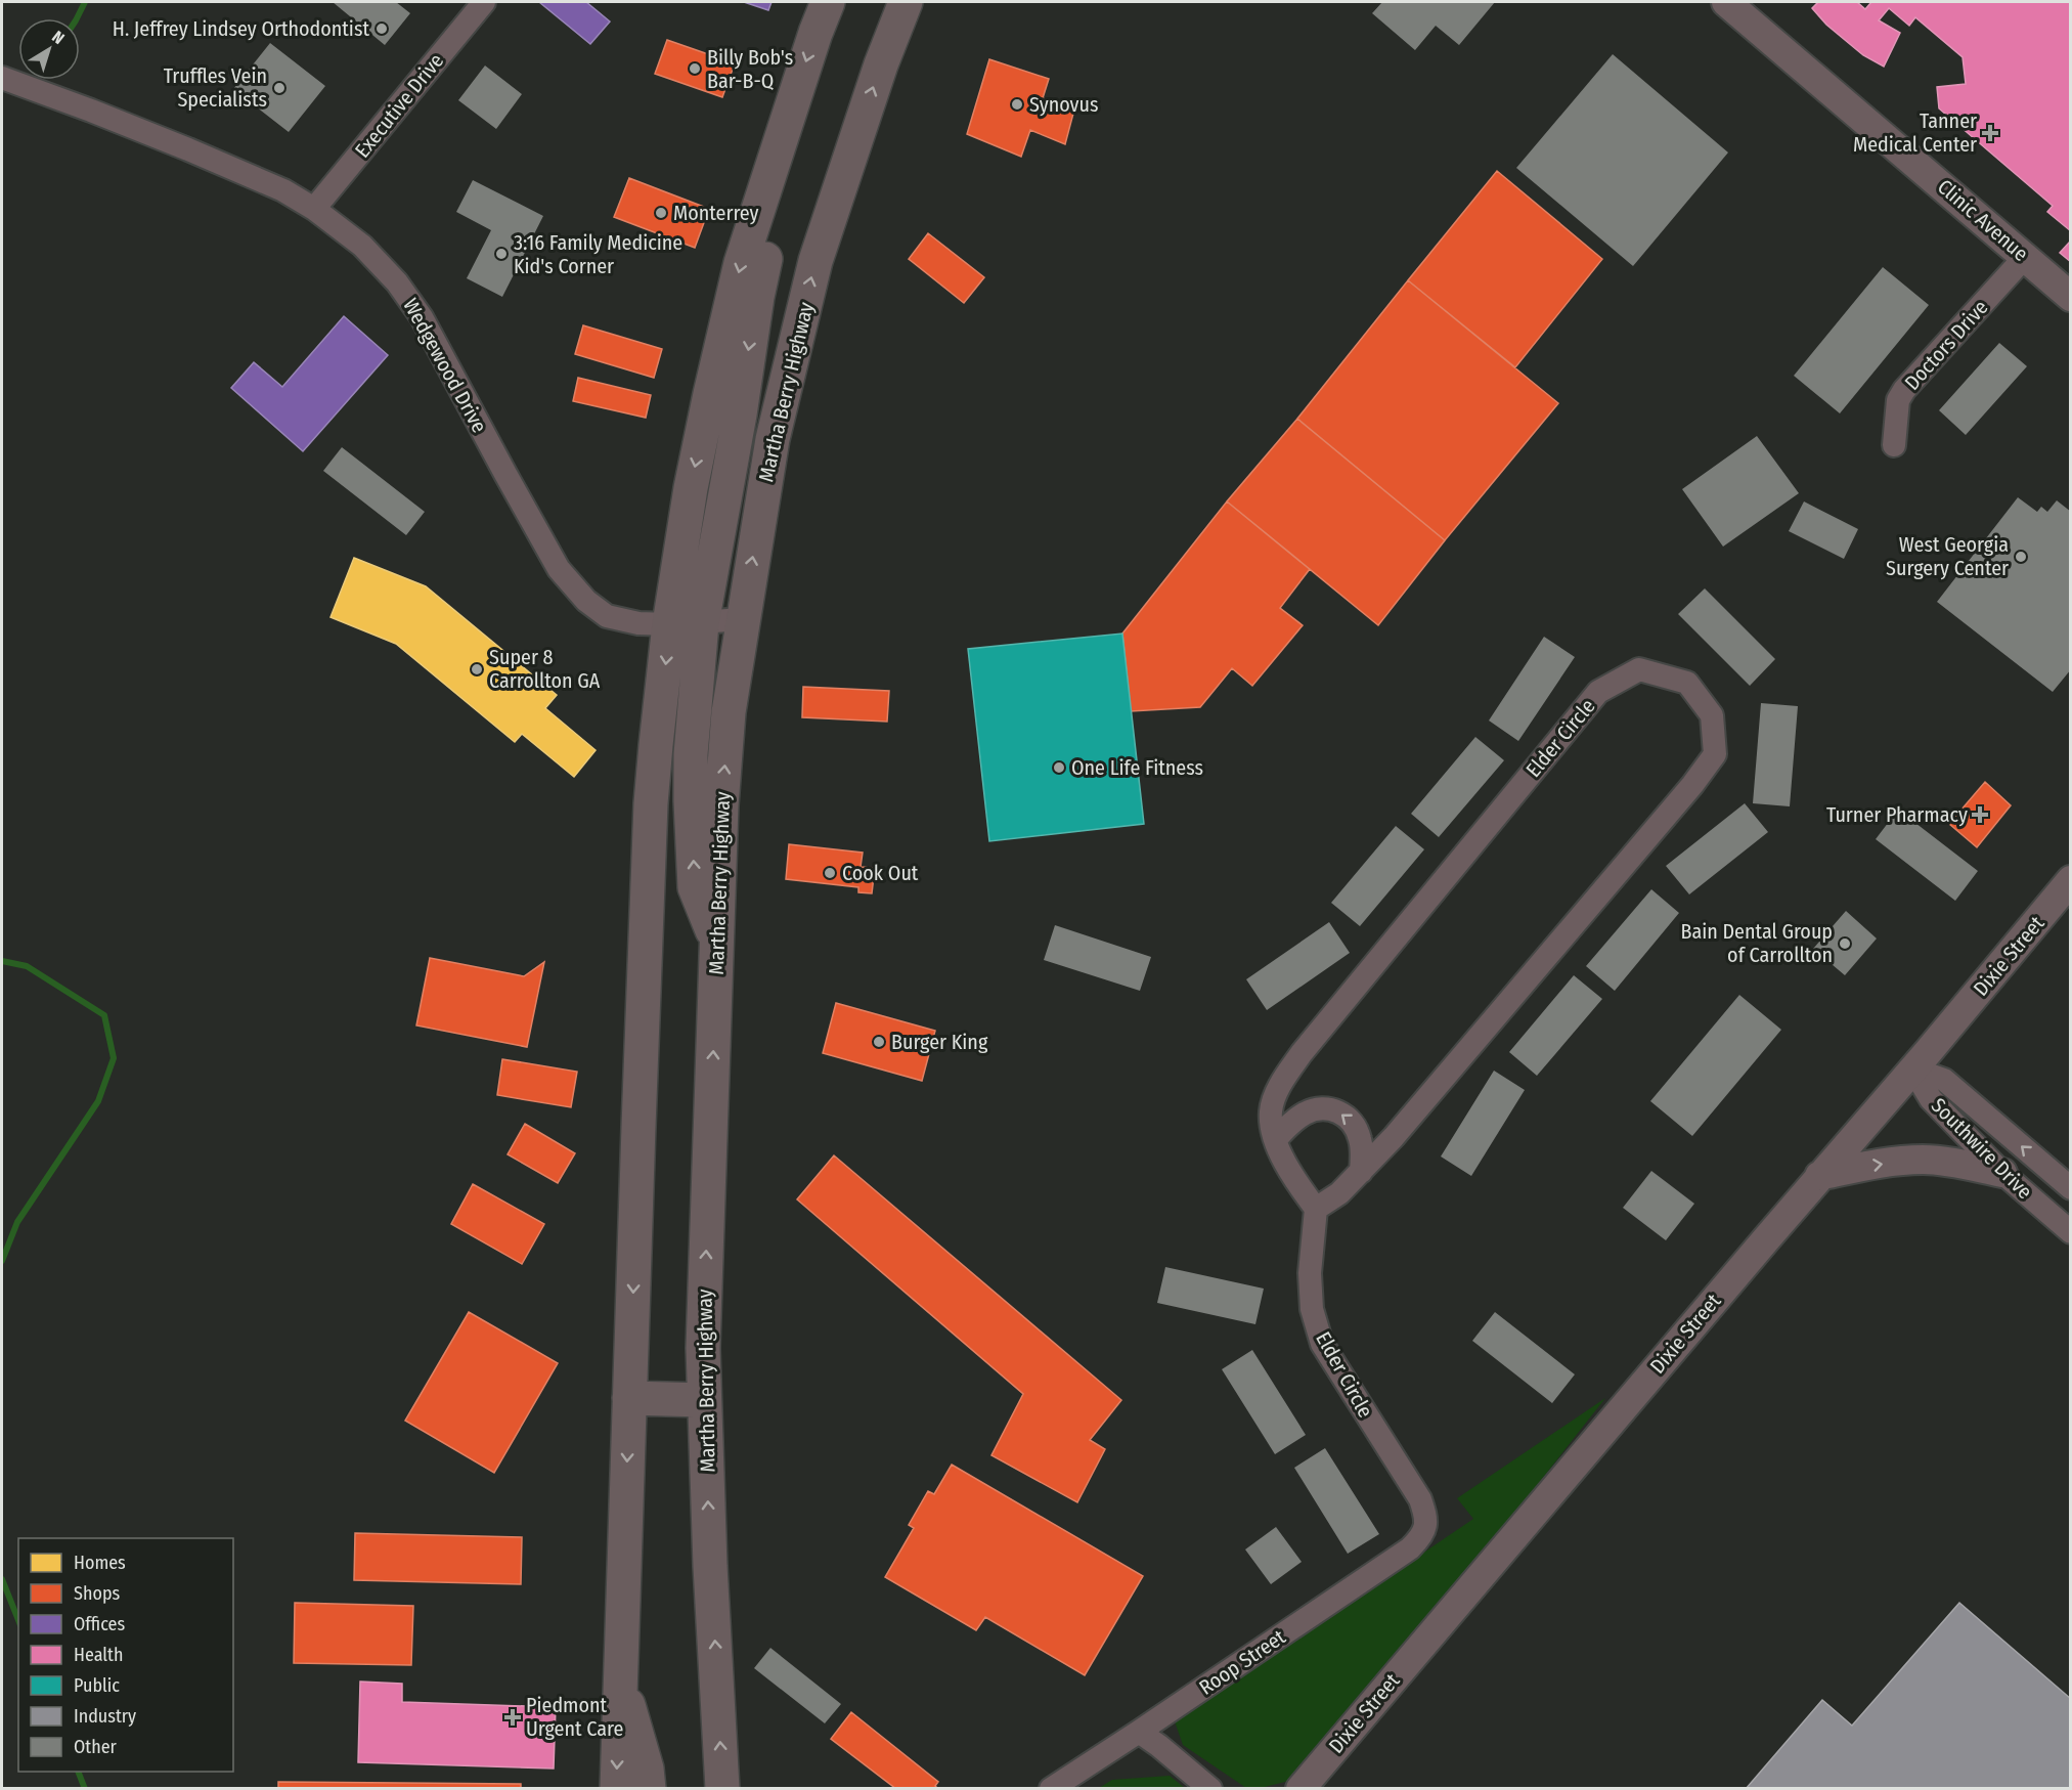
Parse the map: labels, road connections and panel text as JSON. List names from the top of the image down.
{
  "streets": {
    "main road": ["Martha Berry Highway"],
    "street": [
      "Executive Drive",
      "Clinic Avenue",
      "Doctors Drive",
      "Wedgewood Drive",
      "Elder Circle",
      "Dixie Street",
      "Southwire Drive",
      "Roop Street"
    ]
  },
  "crossings": [
    ["Executive Drive", "Wedgewood Drive"],
    ["Clinic Avenue", "Doctors Drive"],
    ["Wedgewood Drive", "Martha Berry Highway"],
    ["Elder Circle", "Roop Street"],
    ["Dixie Street", "Southwire Drive"]
  ],
  "places": {
    "other": [
      "H. Jeffrey Lindsey Orthodontist",
      "Billy Bob's Bar-B-Q",
      "Truffles Vein Specialists",
      "Synovus",
      "Monterrey",
      "3:16 Family Medicine Kid's Corner",
      "West Georgia Surgery Center",
      "Super 8 Carrollton GA",
      "One Life Fitness",
      "Cook Out",
      "Bain Dental Group of Carrollton",
      "Burger King"
    ],
    "health": ["Tanner Medical Center", "Turner Pharmacy", "Piedmont Urgent Care"]
  },
  "legend": [
    "Homes",
    "Shops",
    "Offices",
    "Health",
    "Public",
    "Industry",
    "Other"
  ],
  "north": "top right"
}
